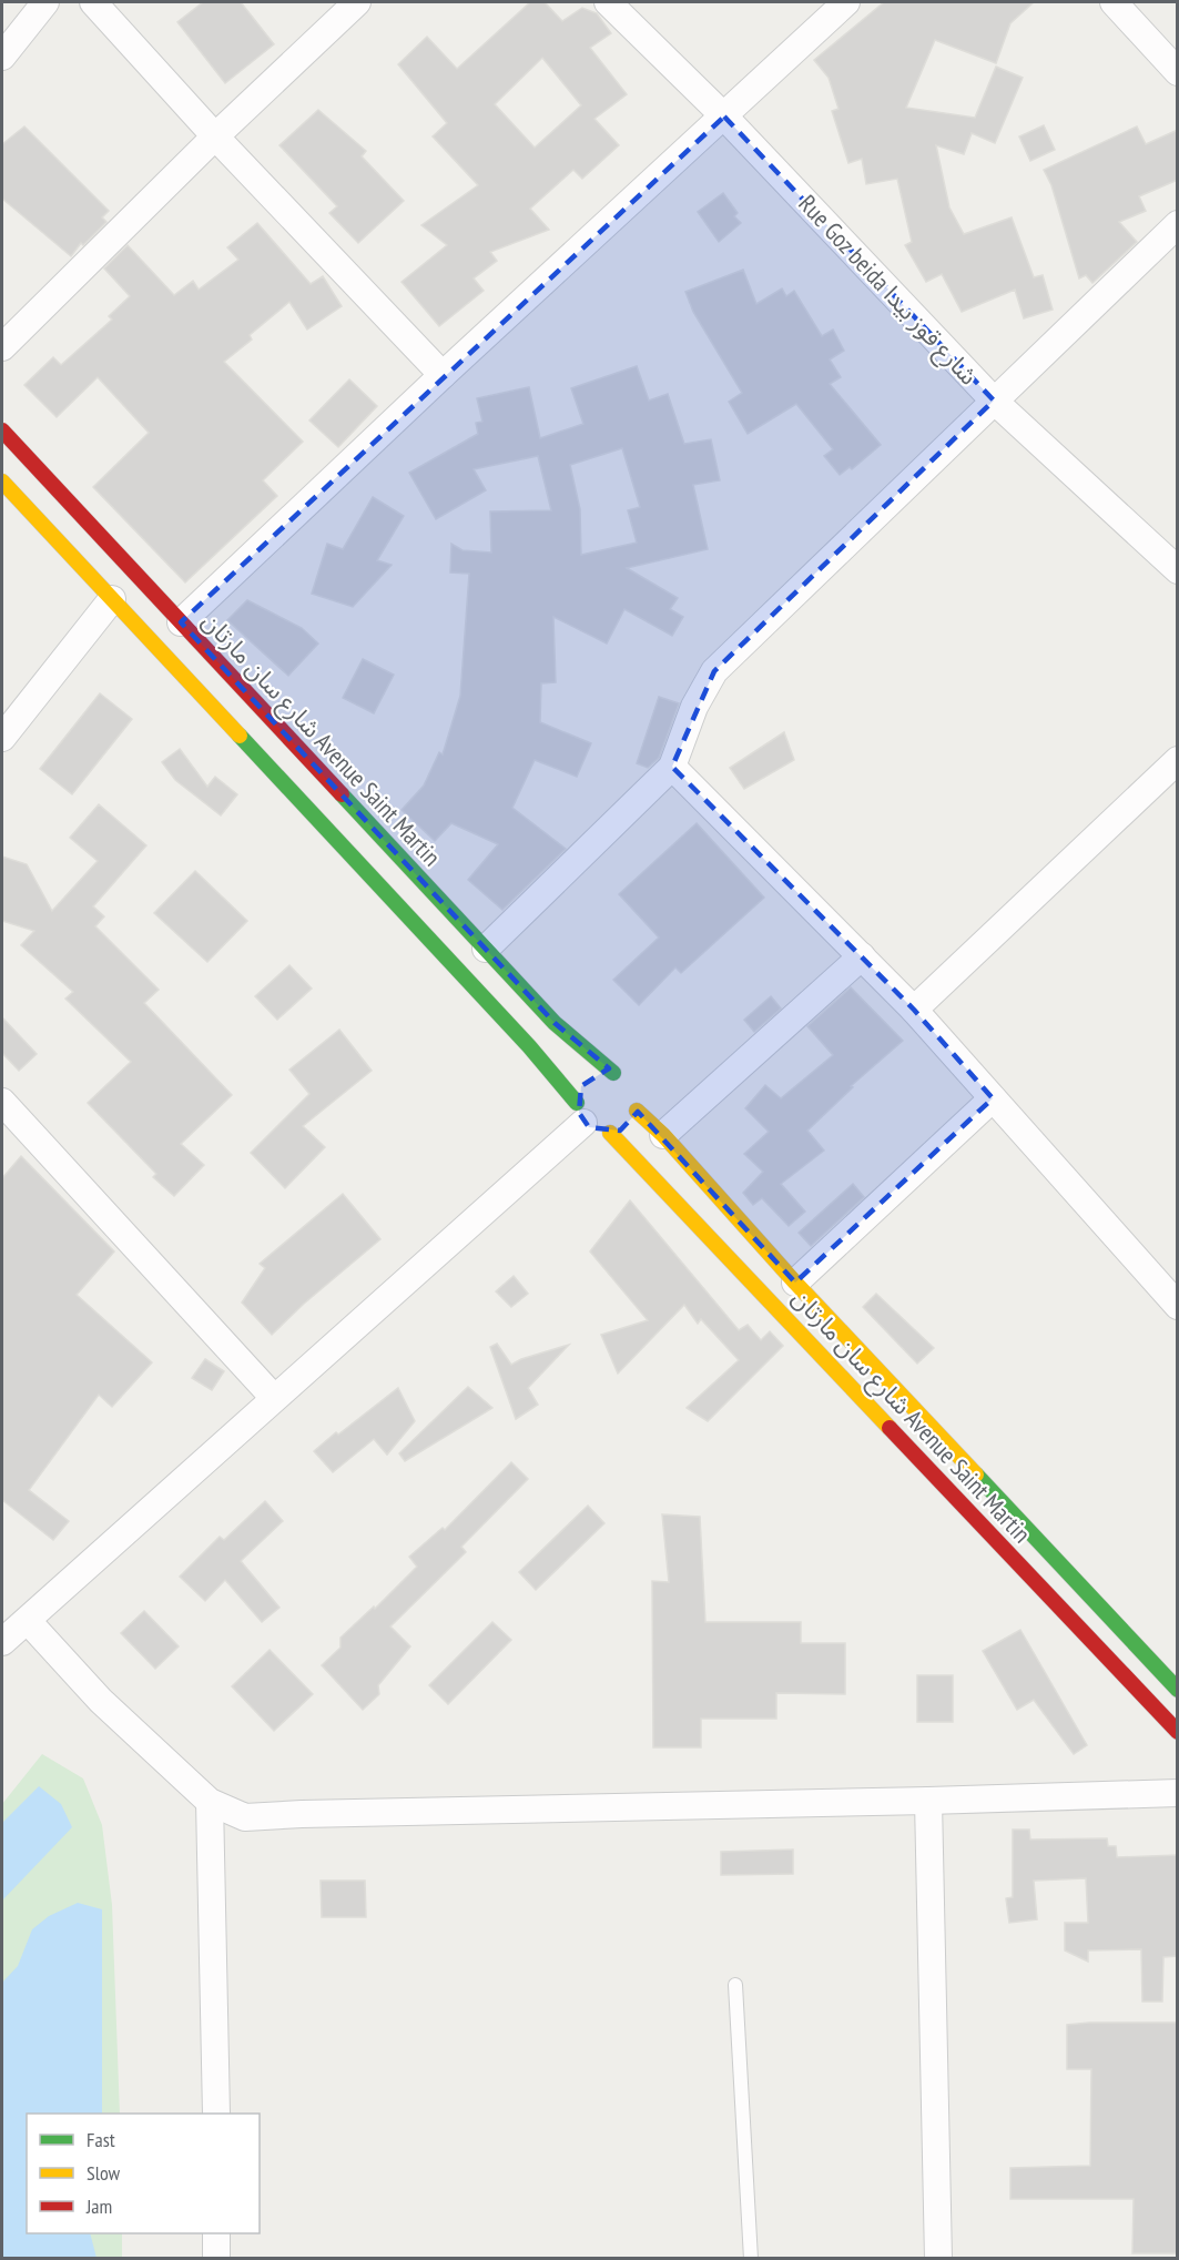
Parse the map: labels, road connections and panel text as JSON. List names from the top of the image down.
{
  "streets": {
    "main road": ["شارع سان مارتان Avenue Saint Martin"],
    "street": ["Rue Goz beida شارع قوز بيدا"]
  },
  "legend": ["Fast", "Slow", "Jam"]
}
